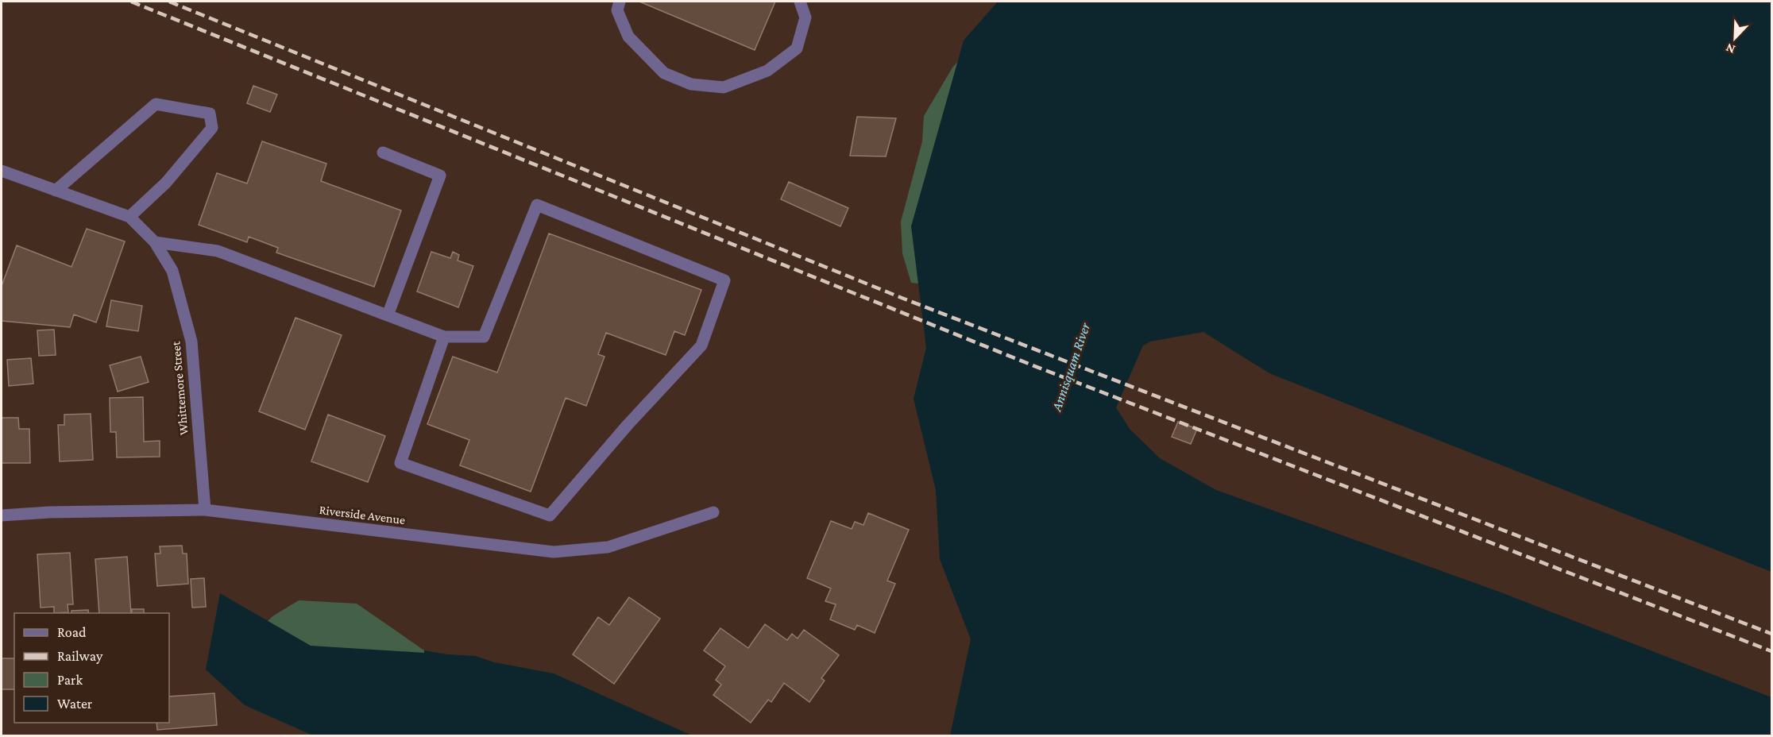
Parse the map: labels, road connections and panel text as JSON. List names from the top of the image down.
{
  "streets": {
    "street": ["Whittemore Street", "Riverside Avenue"]
  },
  "crossings": [
    ["Whittemore Street", "Riverside Avenue"]
  ],
  "water": ["Annisquam River"],
  "legend": [
    "Road",
    "Railway",
    "Park",
    "Water"
  ],
  "north": "bottom left"
}
